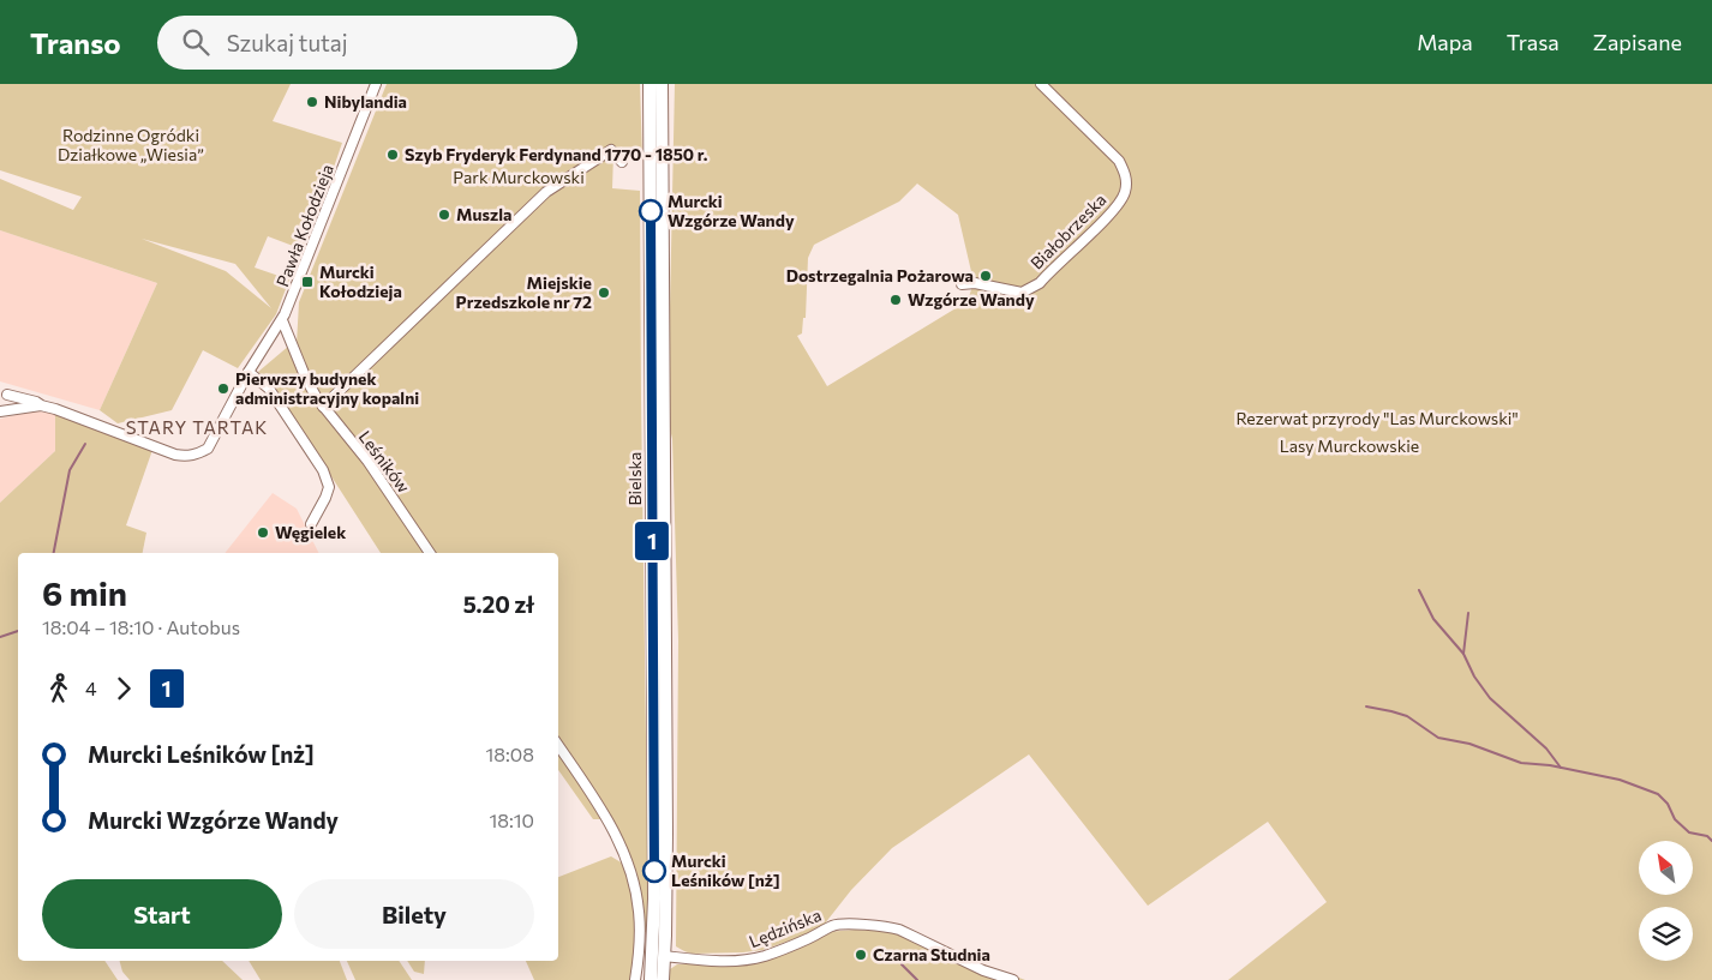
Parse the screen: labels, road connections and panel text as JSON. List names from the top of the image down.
{
  "streets": {
    "main road": ["Bielska"],
    "street": [
      "Pawła Kołodzieja",
      "Białobrzeska",
      "Leśników",
      "Lędzińska"
    ]
  },
  "crossings": [
    ["Pawła Kołodzieja", "Leśników"],
    ["Bielska", "Lędzińska"]
  ],
  "districts": ["STARY TARTAK"],
  "parks": [
    "Rodzinne Ogródki Działkowe „Wiesia”",
    "Park Murckowski",
    "Rezerwat przyrody \"Las Murckowski\"",
    "Lasy Murckowskie"
  ],
  "places": {
    "other": [
      "Nibylandia",
      "Szyb Fryderyk Ferdynand 1770 - 1850 r.",
      "Murcki Wzgórze Wandy",
      "Muszla",
      "Dostrzegalnia Pożarowa",
      "Miejskie Przedszkole nr 72",
      "Wzgórze Wandy",
      "Pierwszy budynek administracyjny kopalni",
      "Węgielek",
      "Murcki Leśników [nż]",
      "Czarna Studnia"
    ],
    "transit": ["Murcki Kołodzieja"]
  },
  "lines": ["bus line 1"],
  "north": "top left",
  "page": {
    "header": "Transo",
    "search": "Szukaj tutaj",
    "nav": ["Mapa", "Trasa", "Zapisane"],
    "on_map": "1",
    "heading": ["6 min", "18:04 – 18:10 · Autobus", "5.20 zł"],
    "legs": ["4", "1"],
    "list": [
      {
        "name": "Murcki Leśników [nż]",
        "value": "18:08"
      },
      {
        "name": "Murcki Wzgórze Wandy",
        "value": "18:10"
      }
    ],
    "buttons": ["Start", "Bilety"]
  }
}
